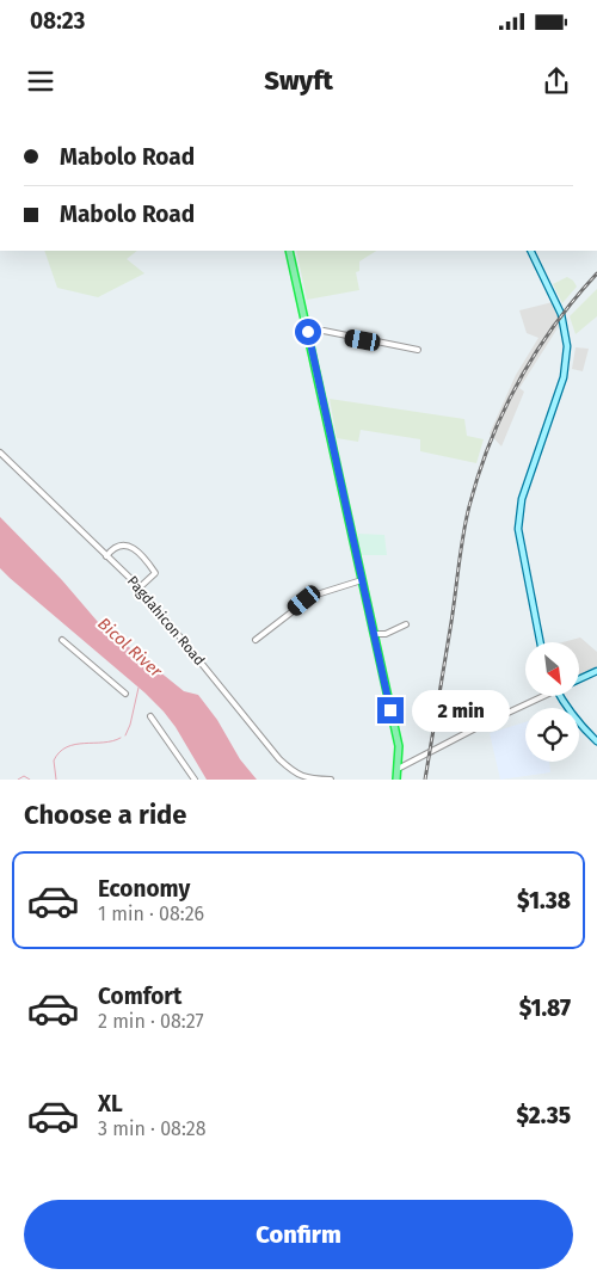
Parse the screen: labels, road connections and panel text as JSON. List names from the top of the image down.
{
  "streets": {
    "street": ["Pagdahicon Road"]
  },
  "water": ["Bicol River"],
  "north": "bottom right",
  "page": {
    "status": "08:23",
    "header": "Swyft",
    "banner": ["Mabolo Road", "Mabolo Road"],
    "bubble": "2 min",
    "heading": "Choose a ride",
    "list": [
      {
        "name": "Economy",
        "note": "1 min · 08:26",
        "value": "$1.38"
      },
      {
        "name": "Comfort",
        "note": "2 min · 08:27",
        "value": "$1.87"
      },
      {
        "name": "XL",
        "note": "3 min · 08:28",
        "value": "$2.35"
      }
    ],
    "buttons": "Confirm"
  }
}
